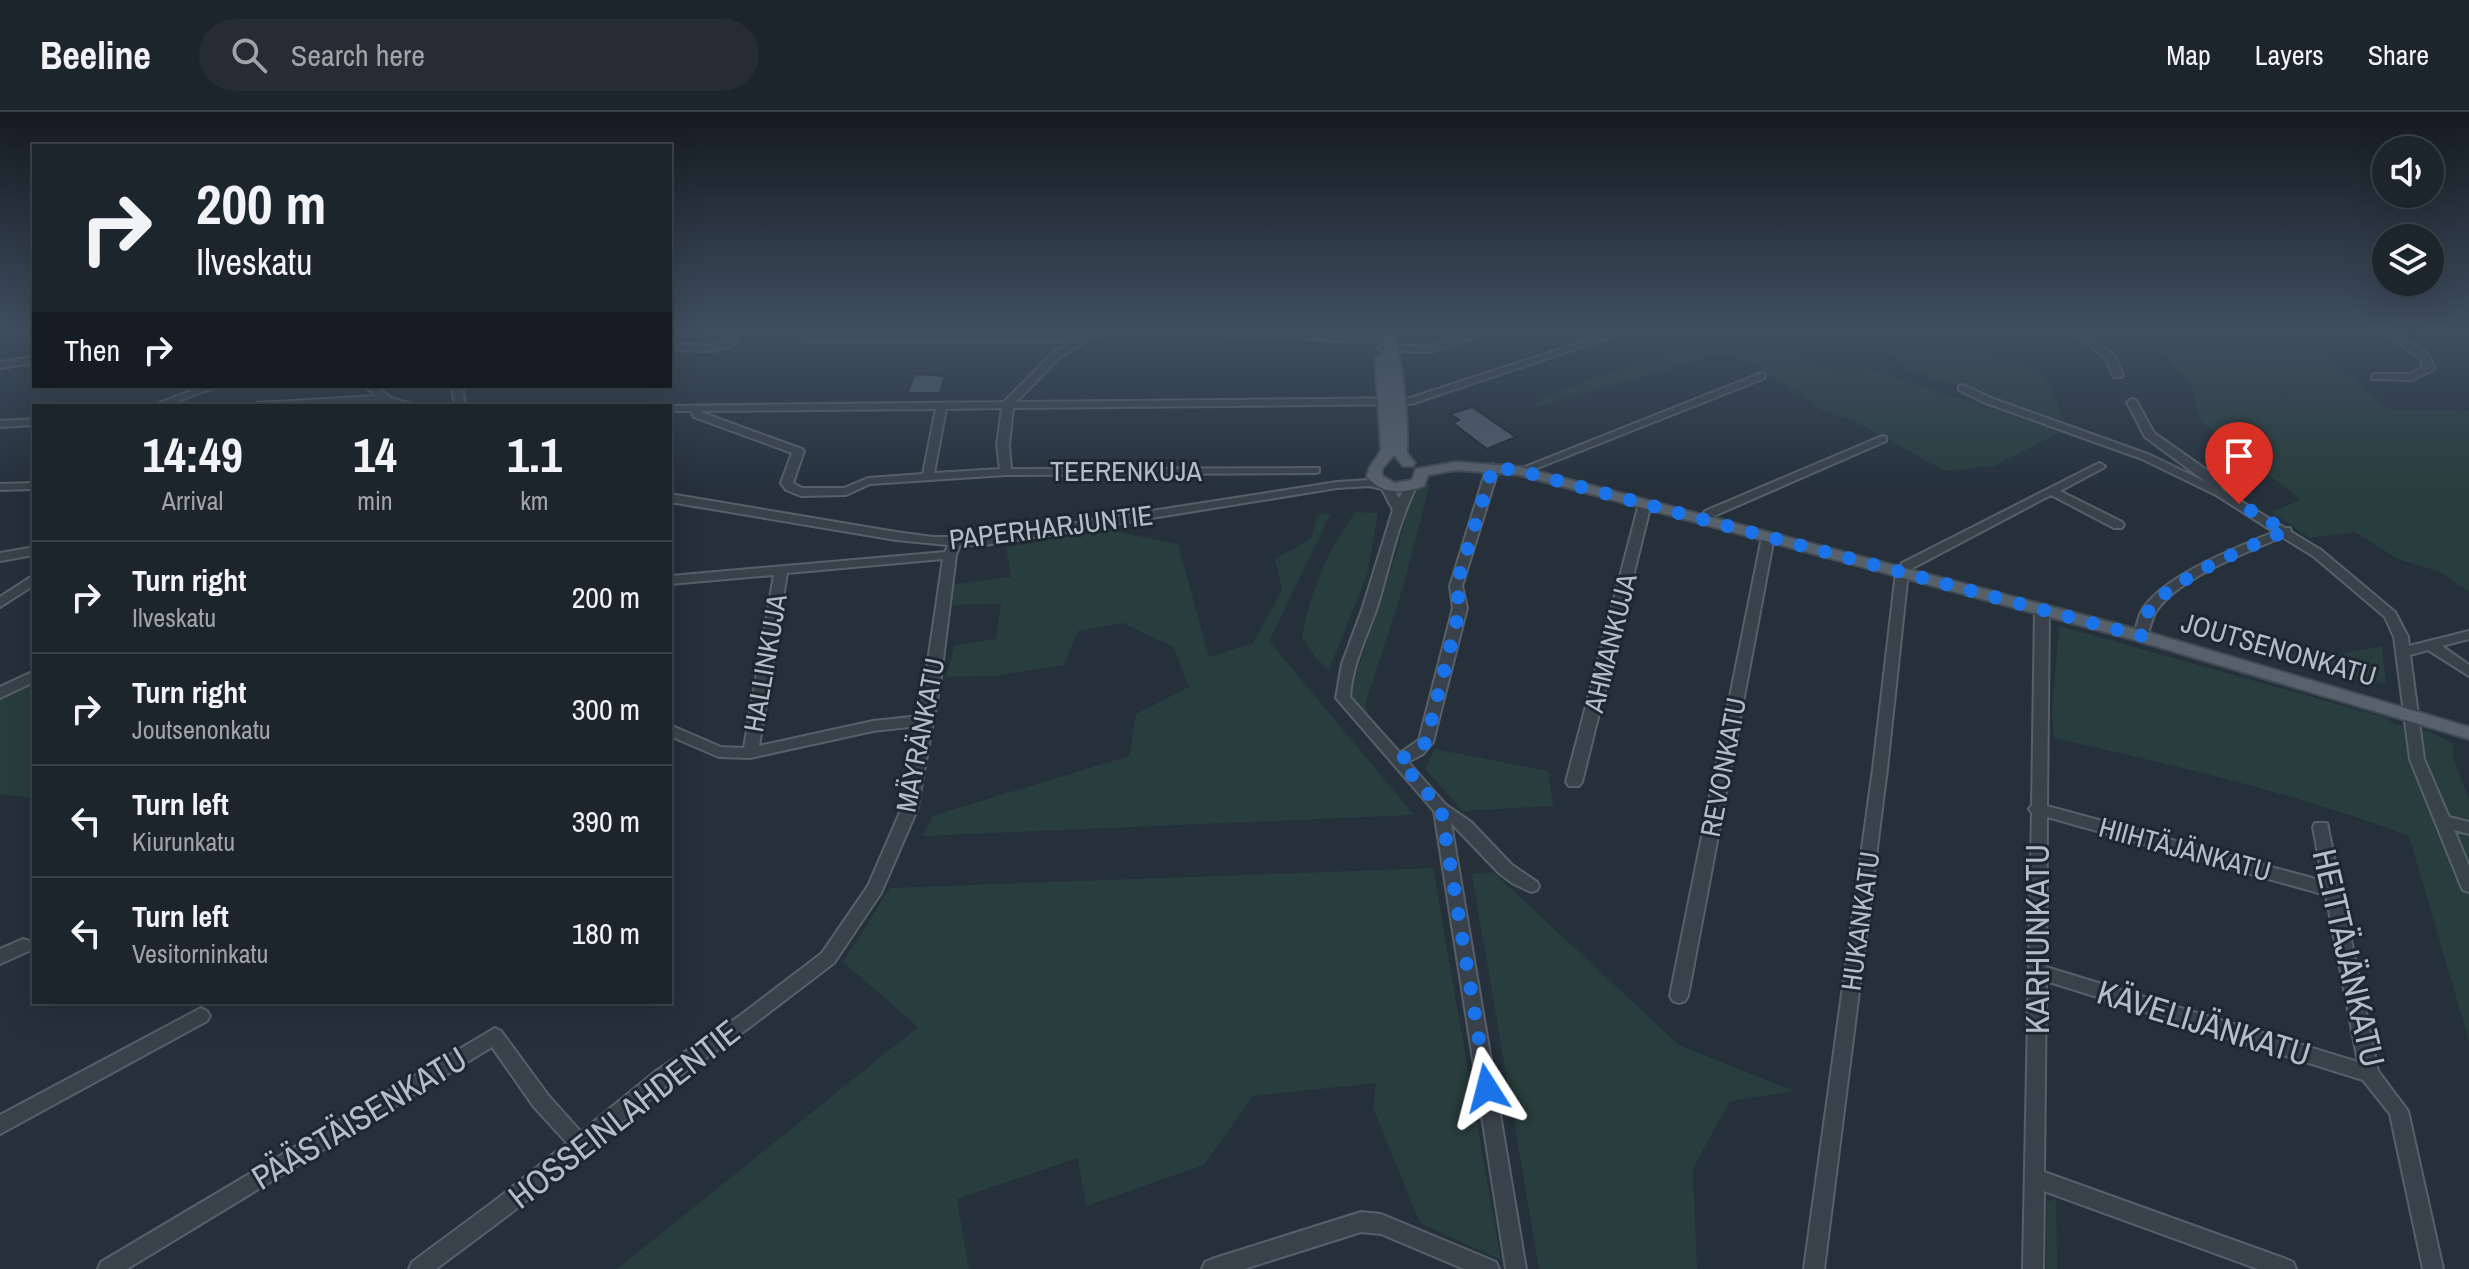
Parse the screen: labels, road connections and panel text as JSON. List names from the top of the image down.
{
  "streets": {
    "main road": ["JOUTSENONKATU"],
    "street": [
      "TEERENKUJA",
      "PAPERHARJUNTIE",
      "AHMANKUJA",
      "HALLINKUJA",
      "MÄYRÄNKATU",
      "REVONKATU",
      "HIIHTÄJÄNKATU",
      "HUKANKATU",
      "KARHUNKATU",
      "HEITTÄJÄNKATU",
      "KÄVELIJÄNKATU",
      "HOSSEINLAHDENTIE",
      "PÄÄSTÄISENKATU"
    ]
  },
  "crossings": [
    ["PAPERHARJUNTIE", "JOUTSENONKATU"],
    ["PAPERHARJUNTIE", "MÄYRÄNKATU"],
    ["AHMANKUJA", "JOUTSENONKATU"],
    ["JOUTSENONKATU", "REVONKATU"],
    ["JOUTSENONKATU", "HUKANKATU"],
    ["JOUTSENONKATU", "KARHUNKATU"],
    ["MÄYRÄNKATU", "HOSSEINLAHDENTIE"],
    ["HIIHTÄJÄNKATU", "KARHUNKATU"],
    ["HIIHTÄJÄNKATU", "HEITTÄJÄNKATU"],
    ["KARHUNKATU", "KÄVELIJÄNKATU"],
    ["HEITTÄJÄNKATU", "KÄVELIJÄNKATU"],
    ["HOSSEINLAHDENTIE", "PÄÄSTÄISENKATU"]
  ],
  "page": {
    "header": "Beeline",
    "search": "Search here",
    "nav": ["Map", "Layers", "Share"],
    "turn": ["200 m", "Ilveskatu"],
    "then": "Then",
    "eta": [
      "14:49",
      "Arrival",
      "14",
      "min",
      "1.1",
      "km"
    ],
    "list": [
      {
        "name": "Turn right",
        "note": "Ilveskatu",
        "value": "200 m"
      },
      {
        "name": "Turn right",
        "note": "Joutsenonkatu",
        "value": "300 m"
      },
      {
        "name": "Turn left",
        "note": "Kiurunkatu",
        "value": "390 m"
      },
      {
        "name": "Turn left",
        "note": "Vesitorninkatu",
        "value": "180 m"
      }
    ]
  }
}
